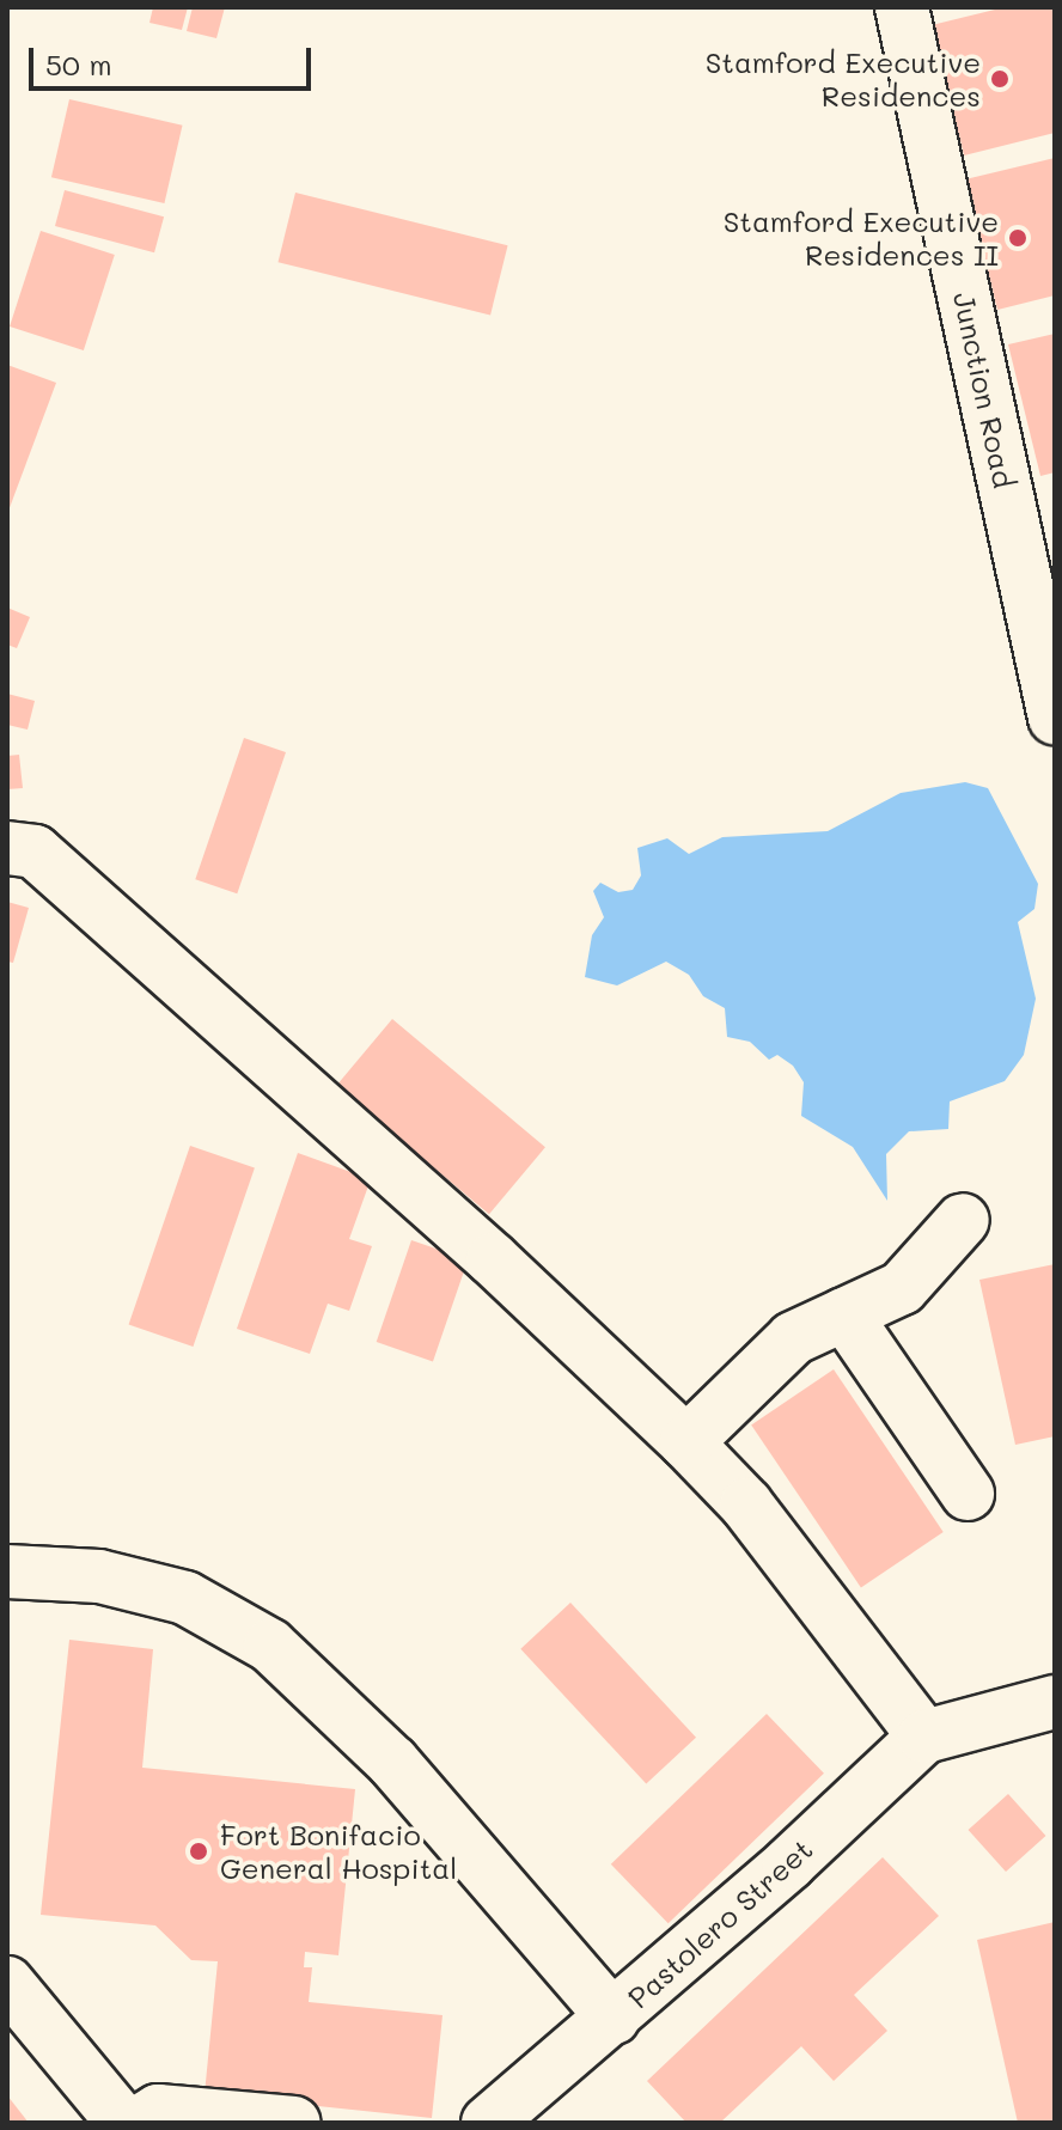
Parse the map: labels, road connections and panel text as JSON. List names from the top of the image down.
{
  "streets": {
    "street": ["Junction Road", "Pastolero Street"]
  },
  "places": ["Stamford Executive Residences", "Stamford Executive Residences II", "Fort Bonifacio General Hospital"],
  "scale_bar": "50 m"
}
